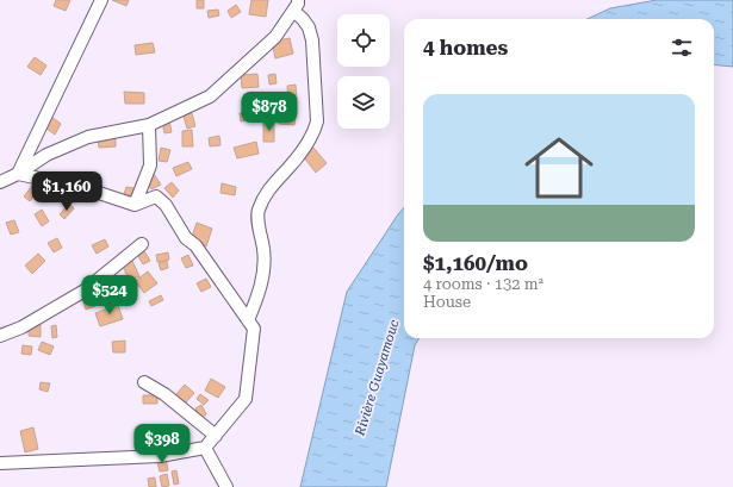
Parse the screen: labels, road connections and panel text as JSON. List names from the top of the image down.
{
  "water": ["Rivière Guayamouc"],
  "page": {
    "heading": "4 homes",
    "list": [
      {
        "name": "$1,160/mo",
        "note": "4 rooms · 132 m² · House"
      }
    ],
    "price": [
      "$878",
      "$1,160",
      "$524",
      "$398"
    ]
  }
}
